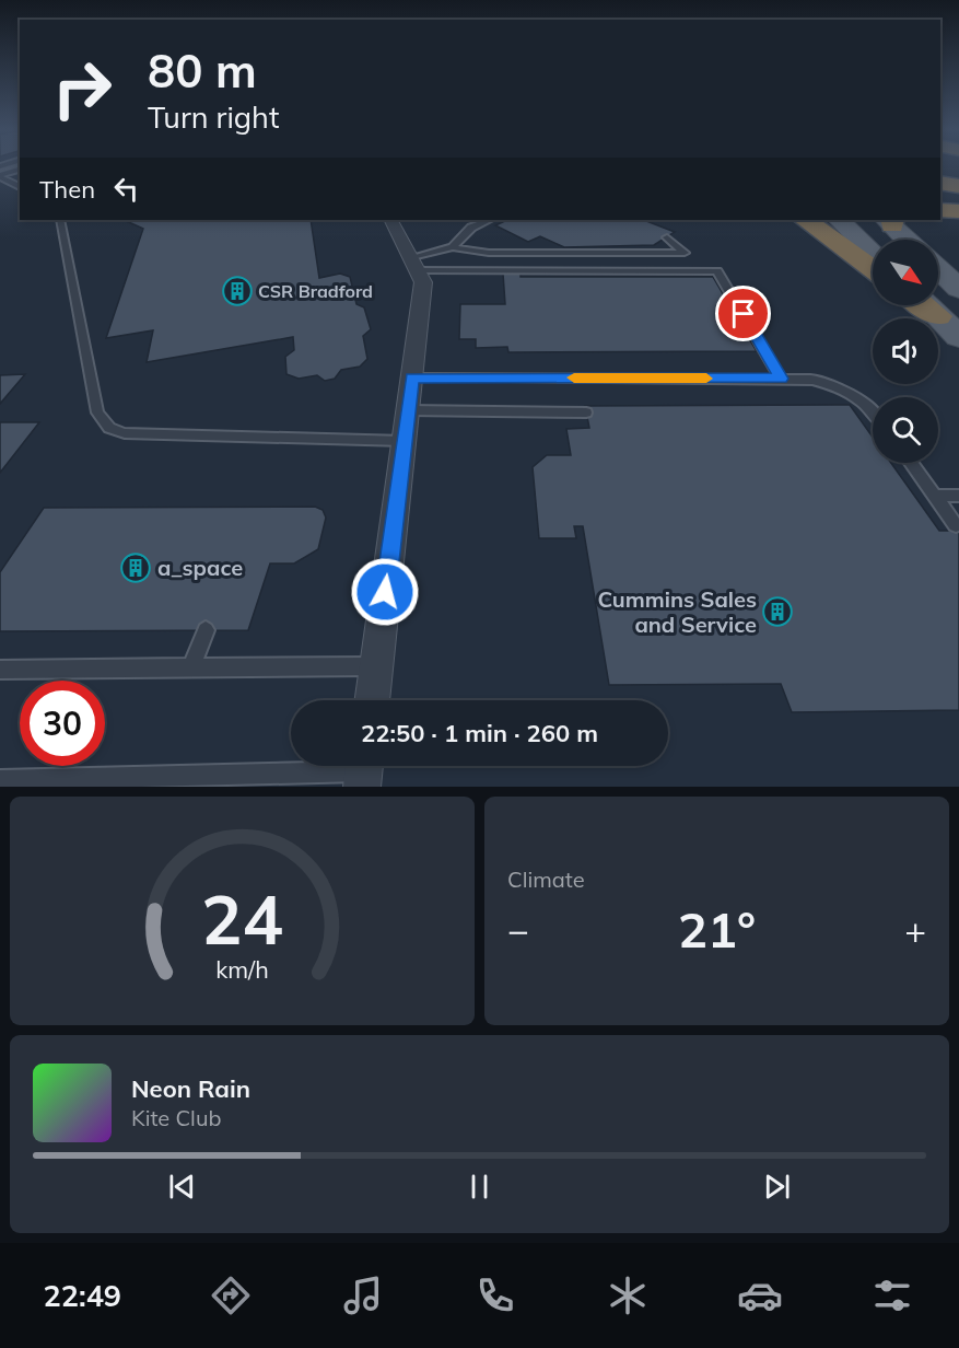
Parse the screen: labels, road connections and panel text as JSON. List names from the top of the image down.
{
  "places": {
    "building": ["CSR Bradford", "a_space", "Cummins Sales and Service"]
  },
  "north": "bottom right",
  "page": {
    "turn": ["80 m", "Turn right"],
    "then": "Then",
    "limit": "30",
    "trip": "22:50 · 1 min · 260 m",
    "tile": "Climate",
    "heat": ["−", "21°", "+"],
    "song": ["Neon Rain", "Kite Club"],
    "tabs": "22:49",
    "gauge": ["24", "km/h"]
  }
}
